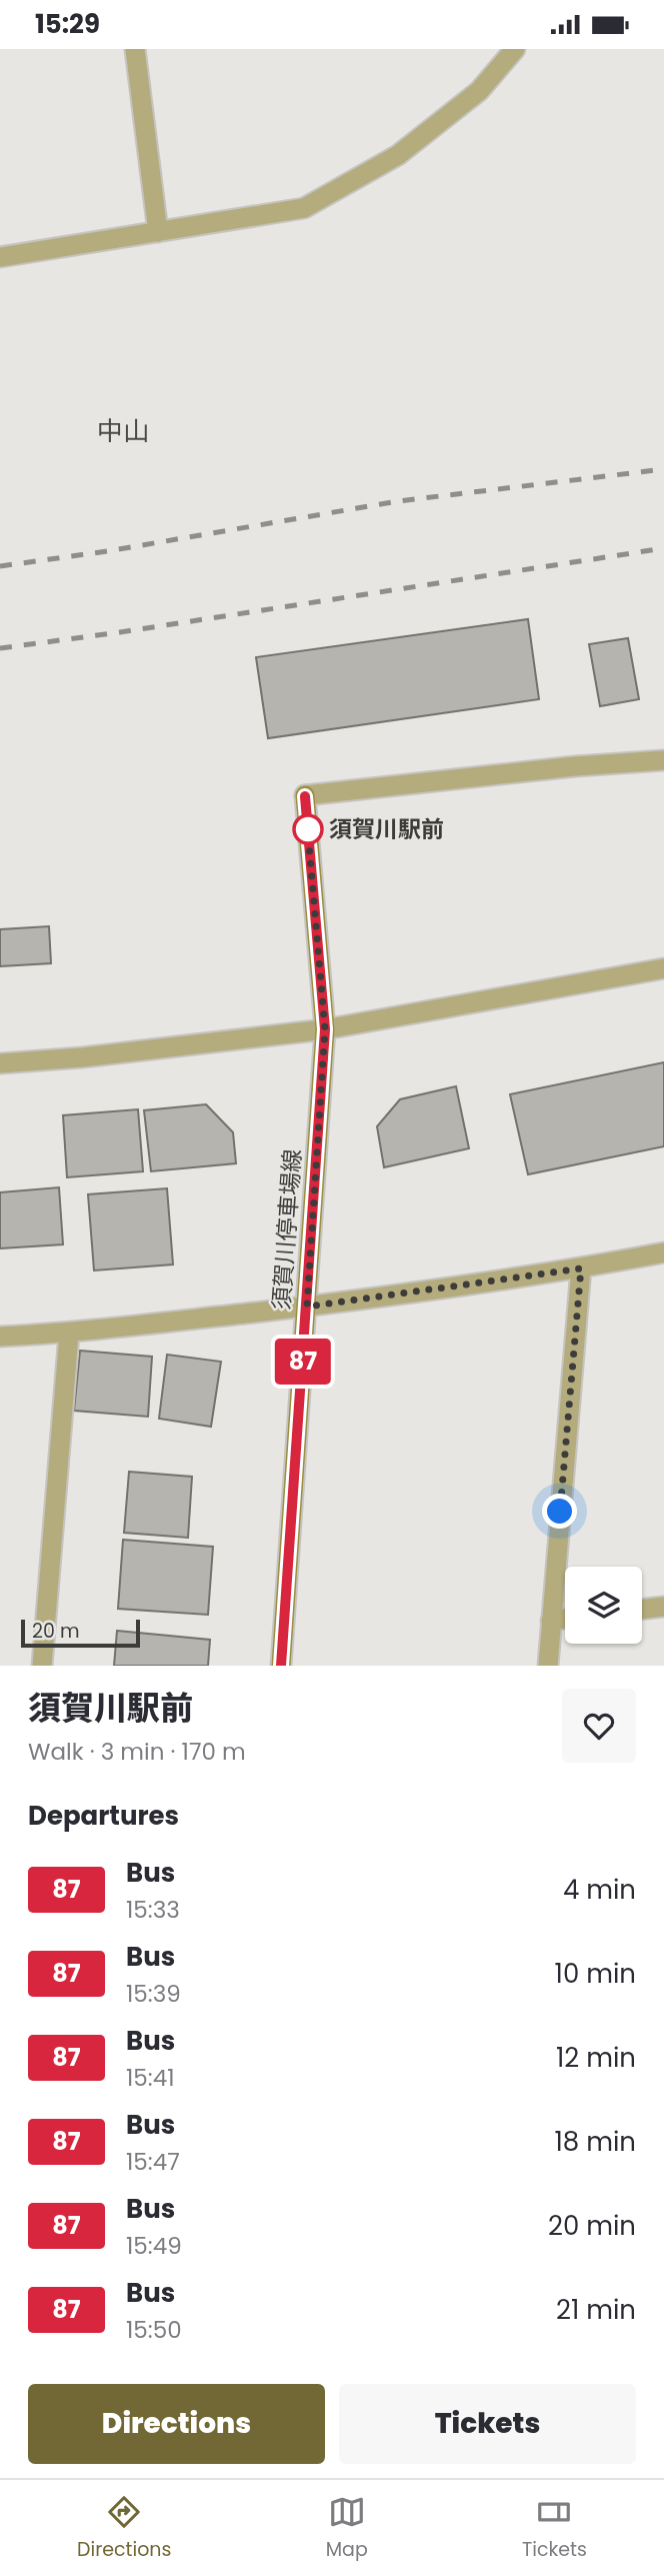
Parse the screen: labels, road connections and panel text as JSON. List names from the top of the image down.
{
  "streets": {
    "main road": ["須賀川停車場線"]
  },
  "districts": ["中山"],
  "places": ["須賀川駅前"],
  "lines": ["bus line 87"],
  "scale_bar": "20 m",
  "page": {
    "status": "15:29",
    "on_map": "87",
    "scale": "20 m",
    "heading": [
      ["須賀川駅前", "Walk · 3 min · 170 m"],
      "Departures"
    ],
    "list": [
      {
        "mark": "87",
        "name": "Bus",
        "note": "15:33",
        "value": "4 min"
      },
      {
        "mark": "87",
        "name": "Bus",
        "note": "15:39",
        "value": "10 min"
      },
      {
        "mark": "87",
        "name": "Bus",
        "note": "15:41",
        "value": "12 min"
      },
      {
        "mark": "87",
        "name": "Bus",
        "note": "15:47",
        "value": "18 min"
      },
      {
        "mark": "87",
        "name": "Bus",
        "note": "15:49",
        "value": "20 min"
      },
      {
        "mark": "87",
        "name": "Bus",
        "note": "15:50",
        "value": "21 min"
      }
    ],
    "buttons": ["Directions", "Tickets"],
    "tabs": ["Directions", "Map", "Tickets"]
  }
}
